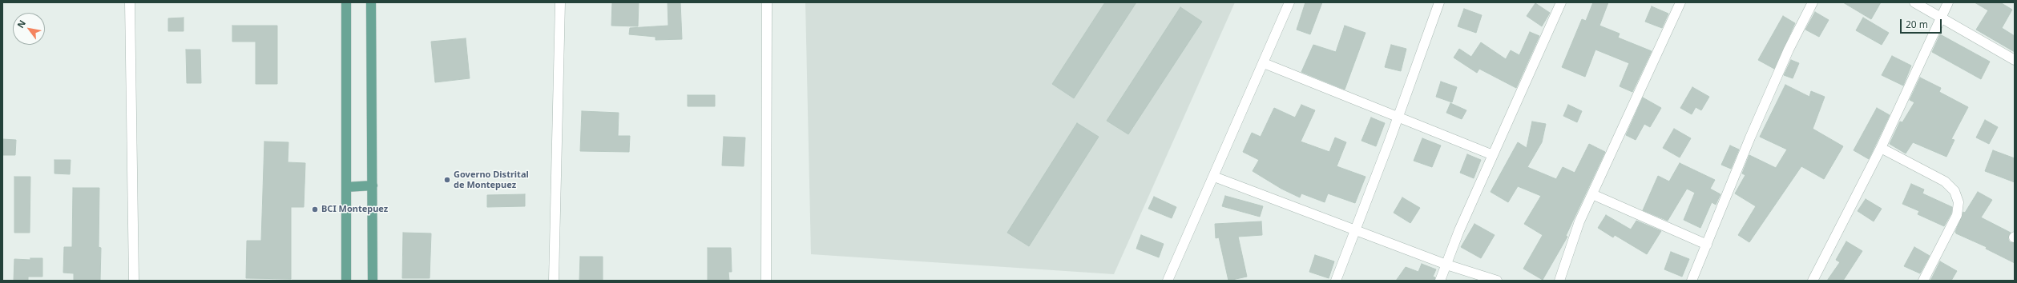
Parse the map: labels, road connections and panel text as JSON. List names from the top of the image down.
{
  "places": ["Governo Distrital de Montepuez", "BCI Montepuez"],
  "scale_bar": "20 m",
  "north": "top left"
}
